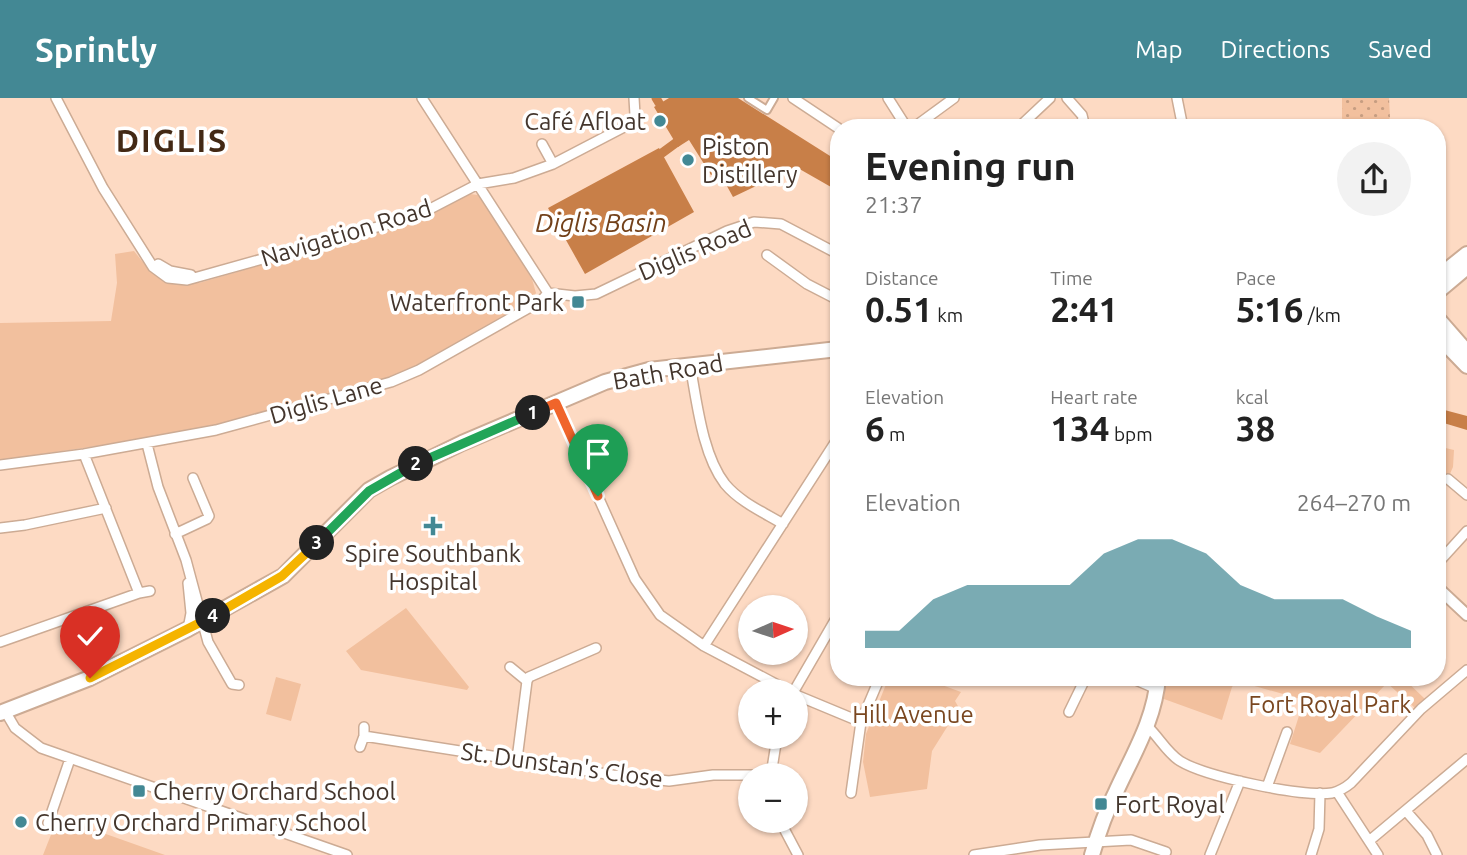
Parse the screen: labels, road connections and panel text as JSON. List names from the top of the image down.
{
  "streets": {
    "main road": ["Bath Road"],
    "street": [
      "Navigation Road",
      "Diglis Road",
      "Diglis Lane",
      "St. Dunstan's Close"
    ]
  },
  "crossings": [
    ["Diglis Road", "Diglis Lane"]
  ],
  "districts": ["DIGLIS"],
  "water": ["Diglis Basin"],
  "parks": ["Fort Royal Park", "Hill Avenue"],
  "places": {
    "other": ["Café Afloat", "Piston Distillery", "Cherry Orchard Primary School"],
    "transit": ["Waterfront Park", "Cherry Orchard School", "Fort Royal"],
    "health": ["Spire Southbank Hospital"]
  },
  "north": "right",
  "page": {
    "header": "Sprintly",
    "nav": ["Map", "Directions", "Saved"],
    "heading": ["Evening run", "21:37"],
    "stats": [
      ["Distance", "0.51 km"],
      ["Time", "2:41"],
      ["Pace", "5:16 /km"],
      ["Elevation", "6 m"],
      ["Heart rate", "134 bpm"],
      ["kcal", "38"]
    ],
    "pins": [
      "1",
      "2",
      "3",
      "4"
    ],
    "chart": ["Elevation", "264–270 m"],
    "map_buttons": ["+", "−"]
  }
}
